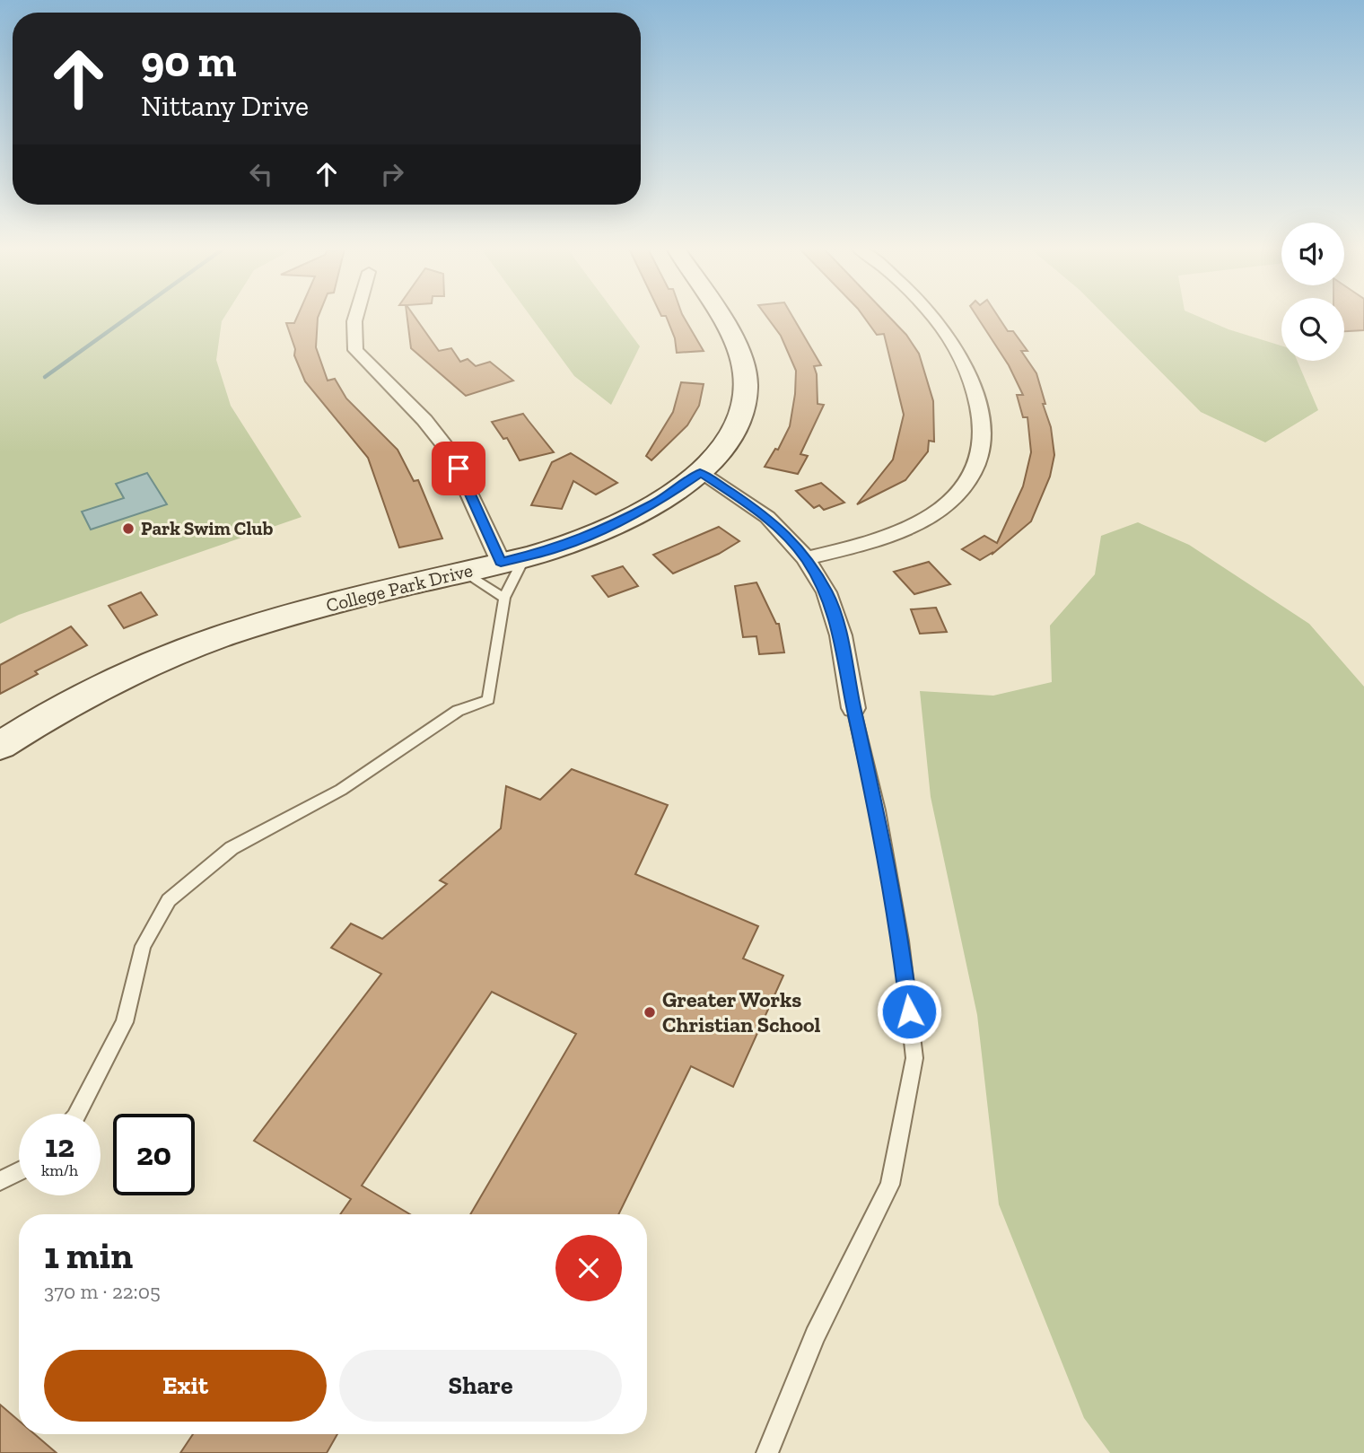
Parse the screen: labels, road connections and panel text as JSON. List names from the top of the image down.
{
  "streets": {
    "street": ["College Park Drive"]
  },
  "places": ["Park Swim Club", "Greater Works Christian School"],
  "page": {
    "turn": ["90 m", "Nittany Drive"],
    "speed": "12 km/h",
    "limit": "20",
    "heading": ["1 min", "370 m · 22:05"],
    "buttons": ["Exit", "Share"]
  }
}
